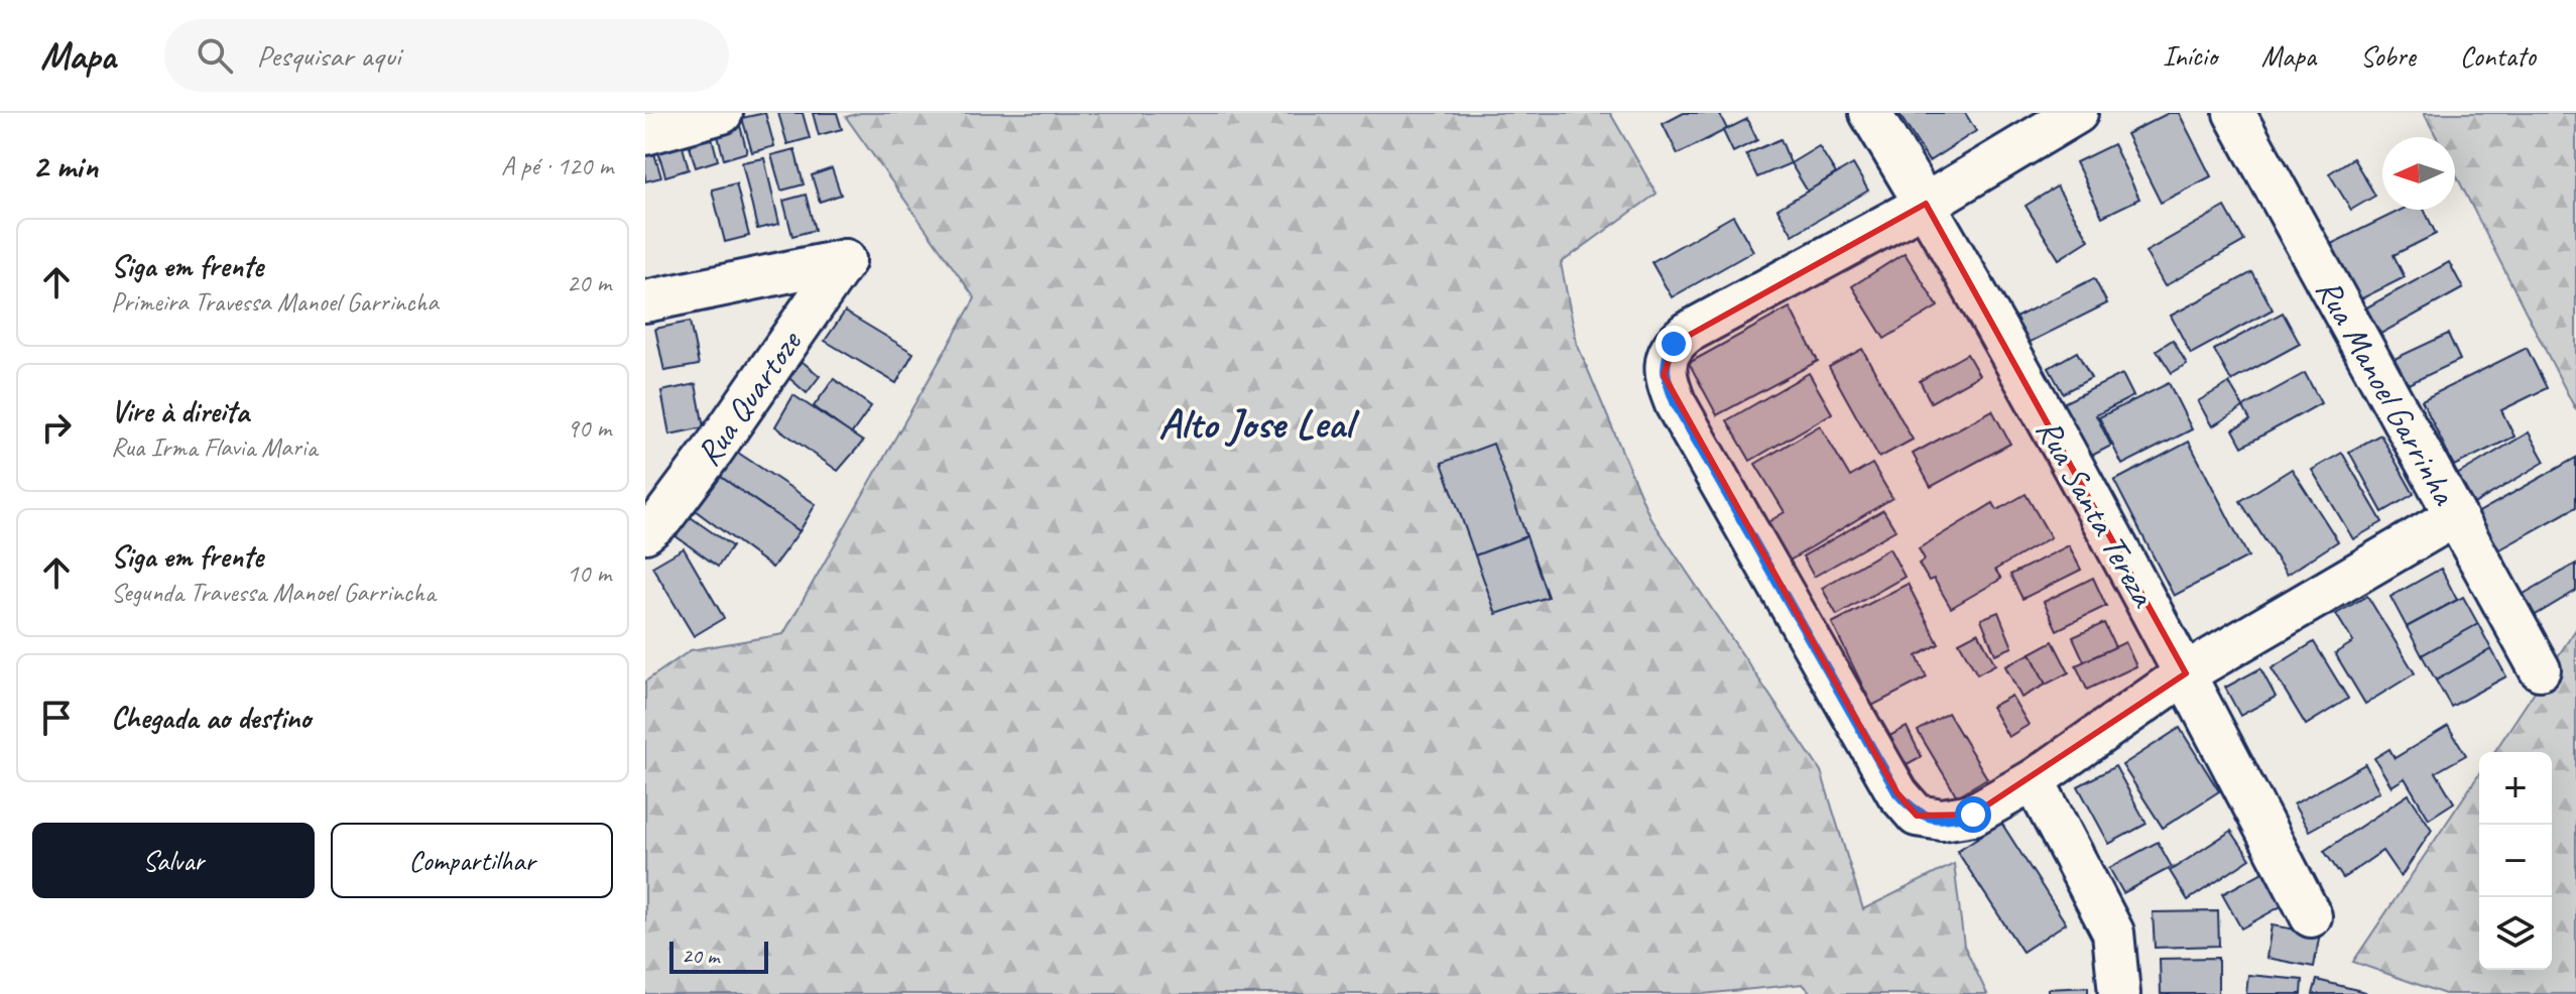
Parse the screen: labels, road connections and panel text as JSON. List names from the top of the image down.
{
  "streets": {
    "street": ["Rua Manoel Garrinha", "Rua Quartoze", "Rua Santa Tereza"]
  },
  "districts": ["Alto Jose Leal"],
  "scale_bar": "20 m",
  "north": "left",
  "page": {
    "header": "Mapa",
    "search": "Pesquisar aqui",
    "nav": [
      "Início",
      "Mapa",
      "Sobre",
      "Contato"
    ],
    "heading": ["2 min", "A pé · 120 m"],
    "list": [
      ["Siga em frente", "Primeira Travessa Manoel Garrincha", "20 m"],
      ["Vire à direita", "Rua Irma Flavia Maria", "90 m"],
      ["Siga em frente", "Segunda Travessa Manoel Garrincha", "10 m"],
      "Chegada ao destino"
    ],
    "map_buttons": ["+", "−"],
    "buttons": ["Salvar", "Compartilhar"],
    "scale": "20 m"
  }
}
